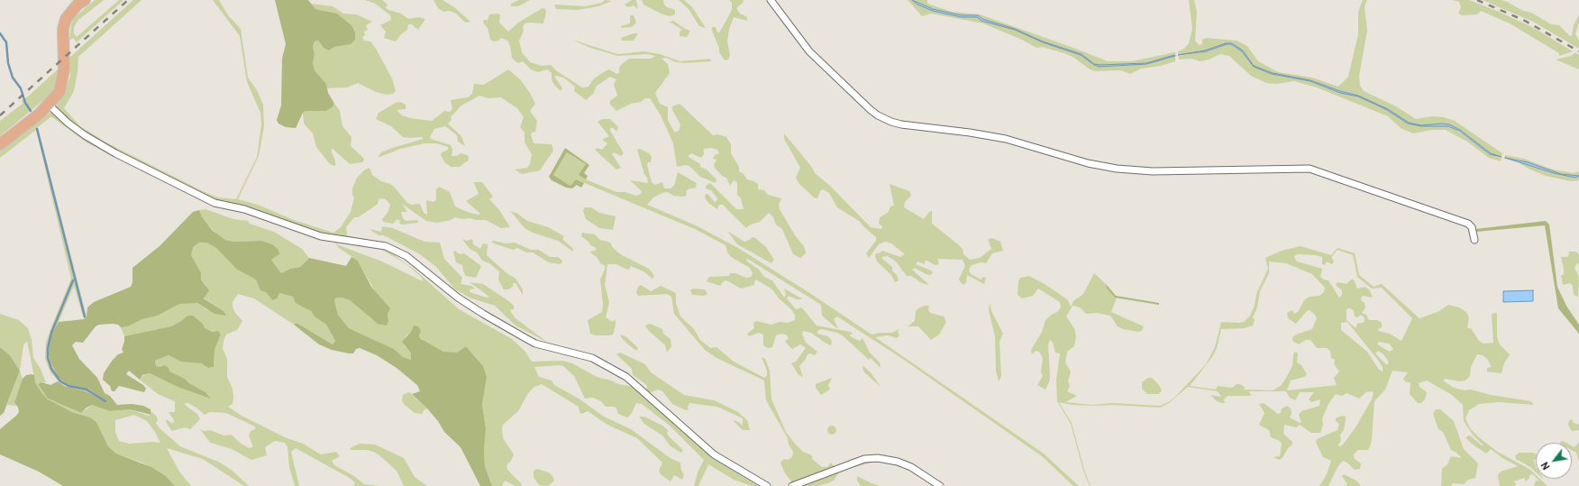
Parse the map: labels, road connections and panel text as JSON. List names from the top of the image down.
{
  "north": "bottom left"
}
